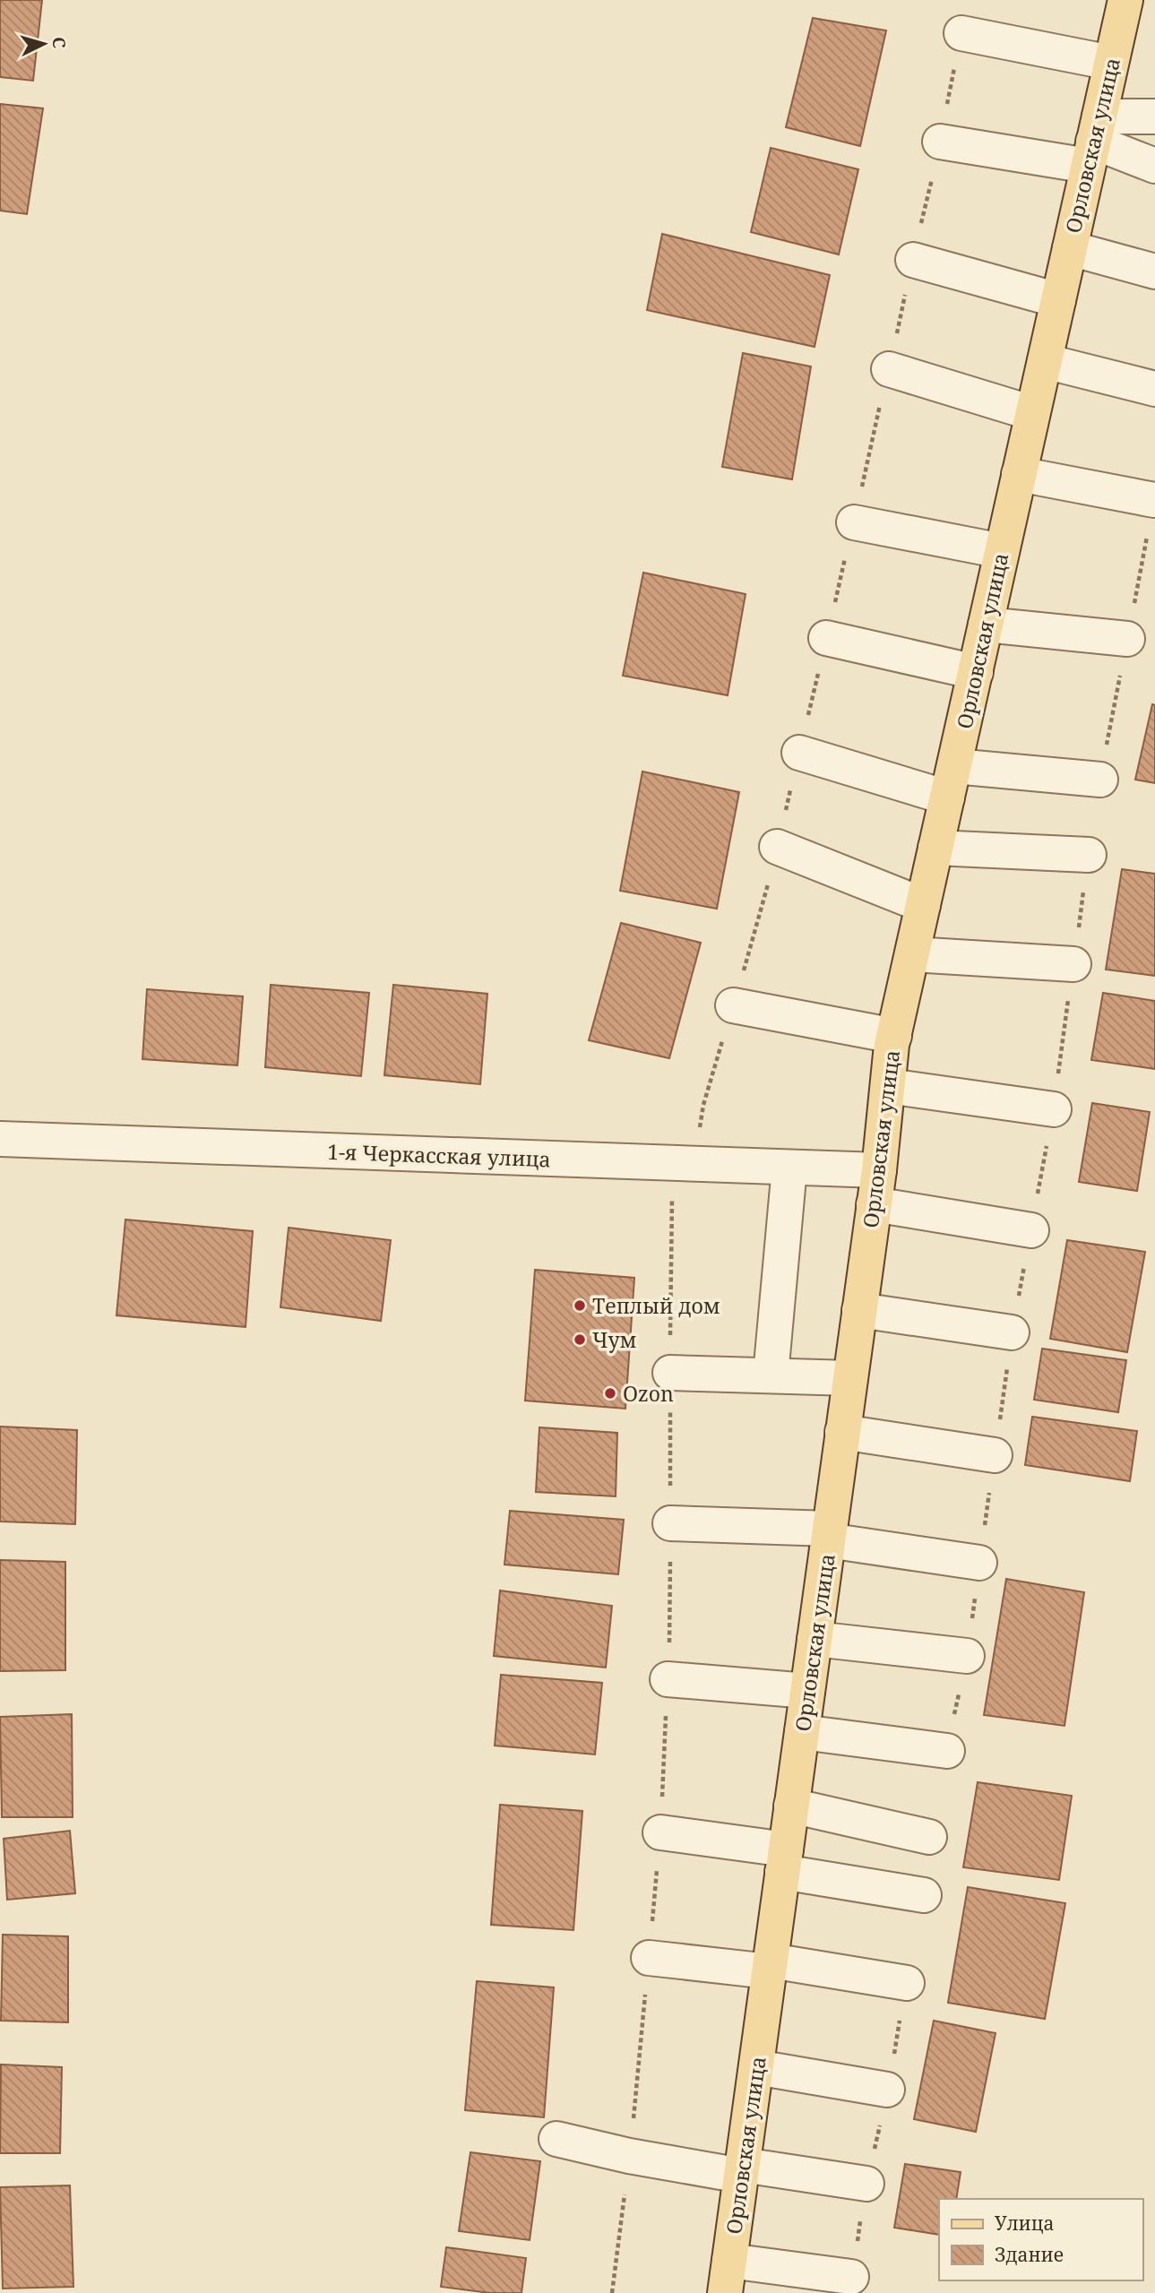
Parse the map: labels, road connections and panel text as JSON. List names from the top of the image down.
{
  "streets": {
    "main road": ["Орловская улица"],
    "street": ["1-я Черкасская улица"]
  },
  "crossings": [
    ["Орловская улица", "1-я Черкасская улица"]
  ],
  "places": ["Теплый дом", "Чум", "Ozon"],
  "legend": ["Улица", "Здание"],
  "north": "right"
}
